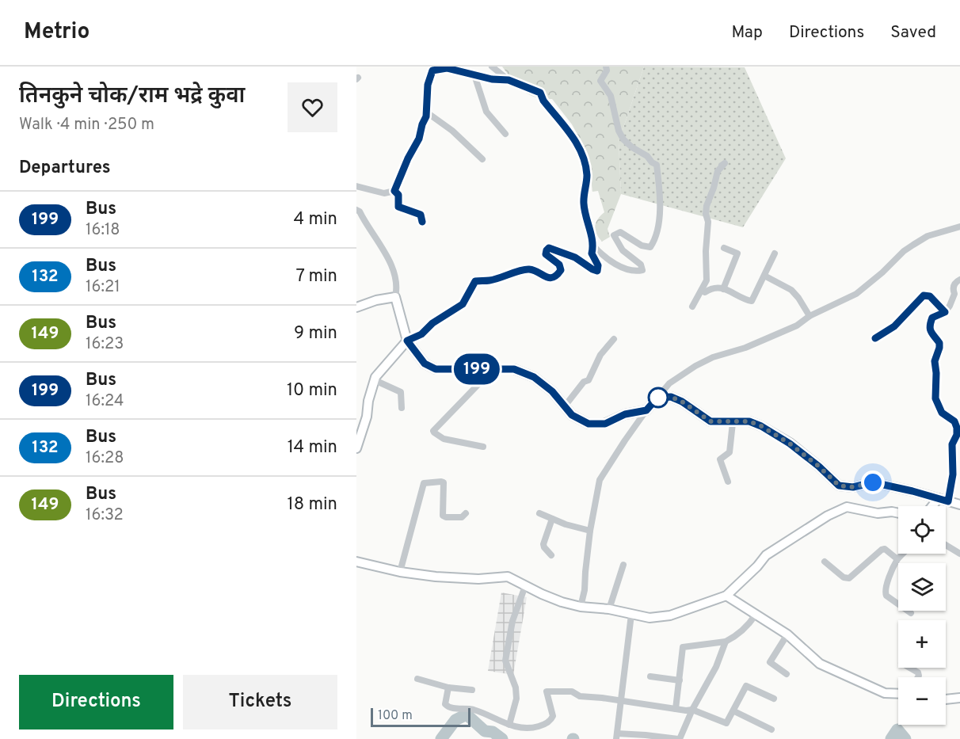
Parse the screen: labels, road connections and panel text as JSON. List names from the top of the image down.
{
  "lines": ["bus line 199"],
  "scale_bar": "100 m",
  "page": {
    "header": "Metrio",
    "nav": ["Map", "Directions", "Saved"],
    "heading": [
      ["तिनकुने चोक/राम भद्रे कुवा", "Walk · 4 min · 250 m"],
      "Departures"
    ],
    "on_map": "199",
    "list": [
      {
        "mark": "199",
        "name": "Bus",
        "note": "16:18",
        "value": "4 min"
      },
      {
        "mark": "132",
        "name": "Bus",
        "note": "16:21",
        "value": "7 min"
      },
      {
        "mark": "149",
        "name": "Bus",
        "note": "16:23",
        "value": "9 min"
      },
      {
        "mark": "199",
        "name": "Bus",
        "note": "16:24",
        "value": "10 min"
      },
      {
        "mark": "132",
        "name": "Bus",
        "note": "16:28",
        "value": "14 min"
      },
      {
        "mark": "149",
        "name": "Bus",
        "note": "16:32",
        "value": "18 min"
      }
    ],
    "map_buttons": ["+", "−"],
    "buttons": ["Directions", "Tickets"],
    "scale": "100 m"
  }
}
